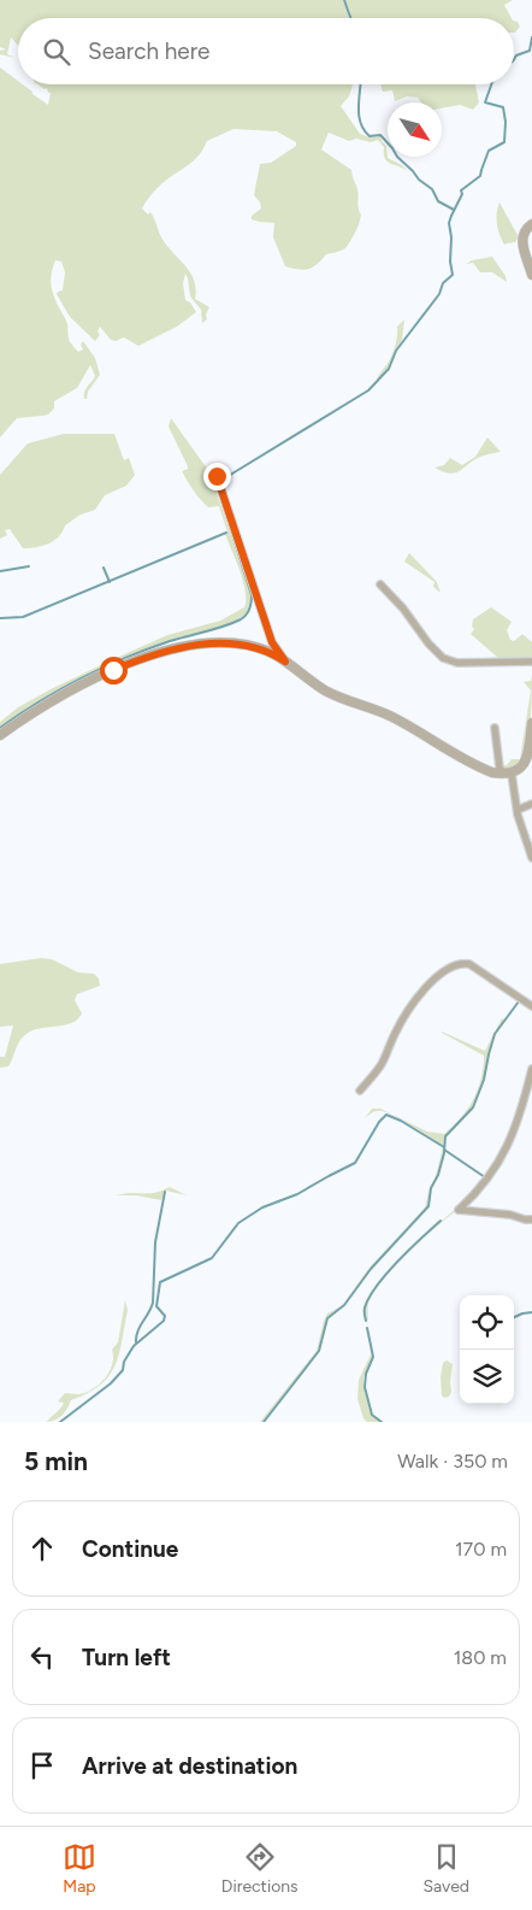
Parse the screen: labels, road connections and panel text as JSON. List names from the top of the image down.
{
  "north": "bottom right",
  "page": {
    "search": "Search here",
    "heading": ["5 min", "Walk · 350 m"],
    "list": [
      ["Continue", "170 m"],
      ["Turn left", "180 m"],
      "Arrive at destination"
    ],
    "nav": ["Map", "Directions", "Saved"]
  }
}
